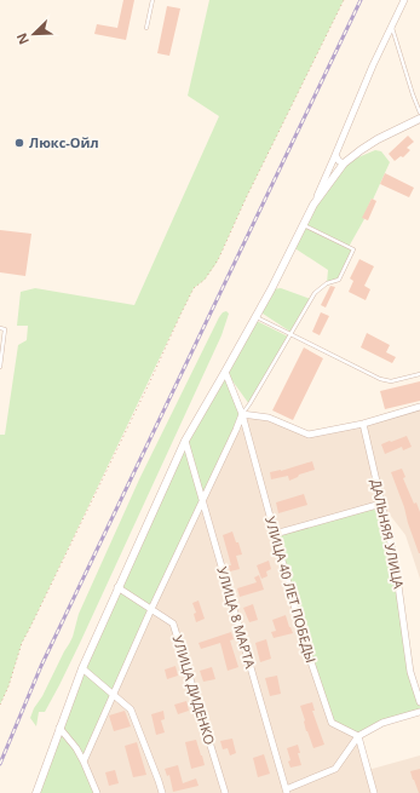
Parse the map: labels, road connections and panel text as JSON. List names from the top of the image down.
{
  "streets": {
    "street": [
      "ДАЛЬНЯЯ УЛИЦА",
      "УЛИЦА 40 ЛЕТ ПОБЕДЫ",
      "УЛИЦА 8 МАРТА",
      "УЛИЦА ДИДЕНКО"
    ]
  },
  "places": ["Люкс-Ойл"],
  "north": "bottom left"
}
